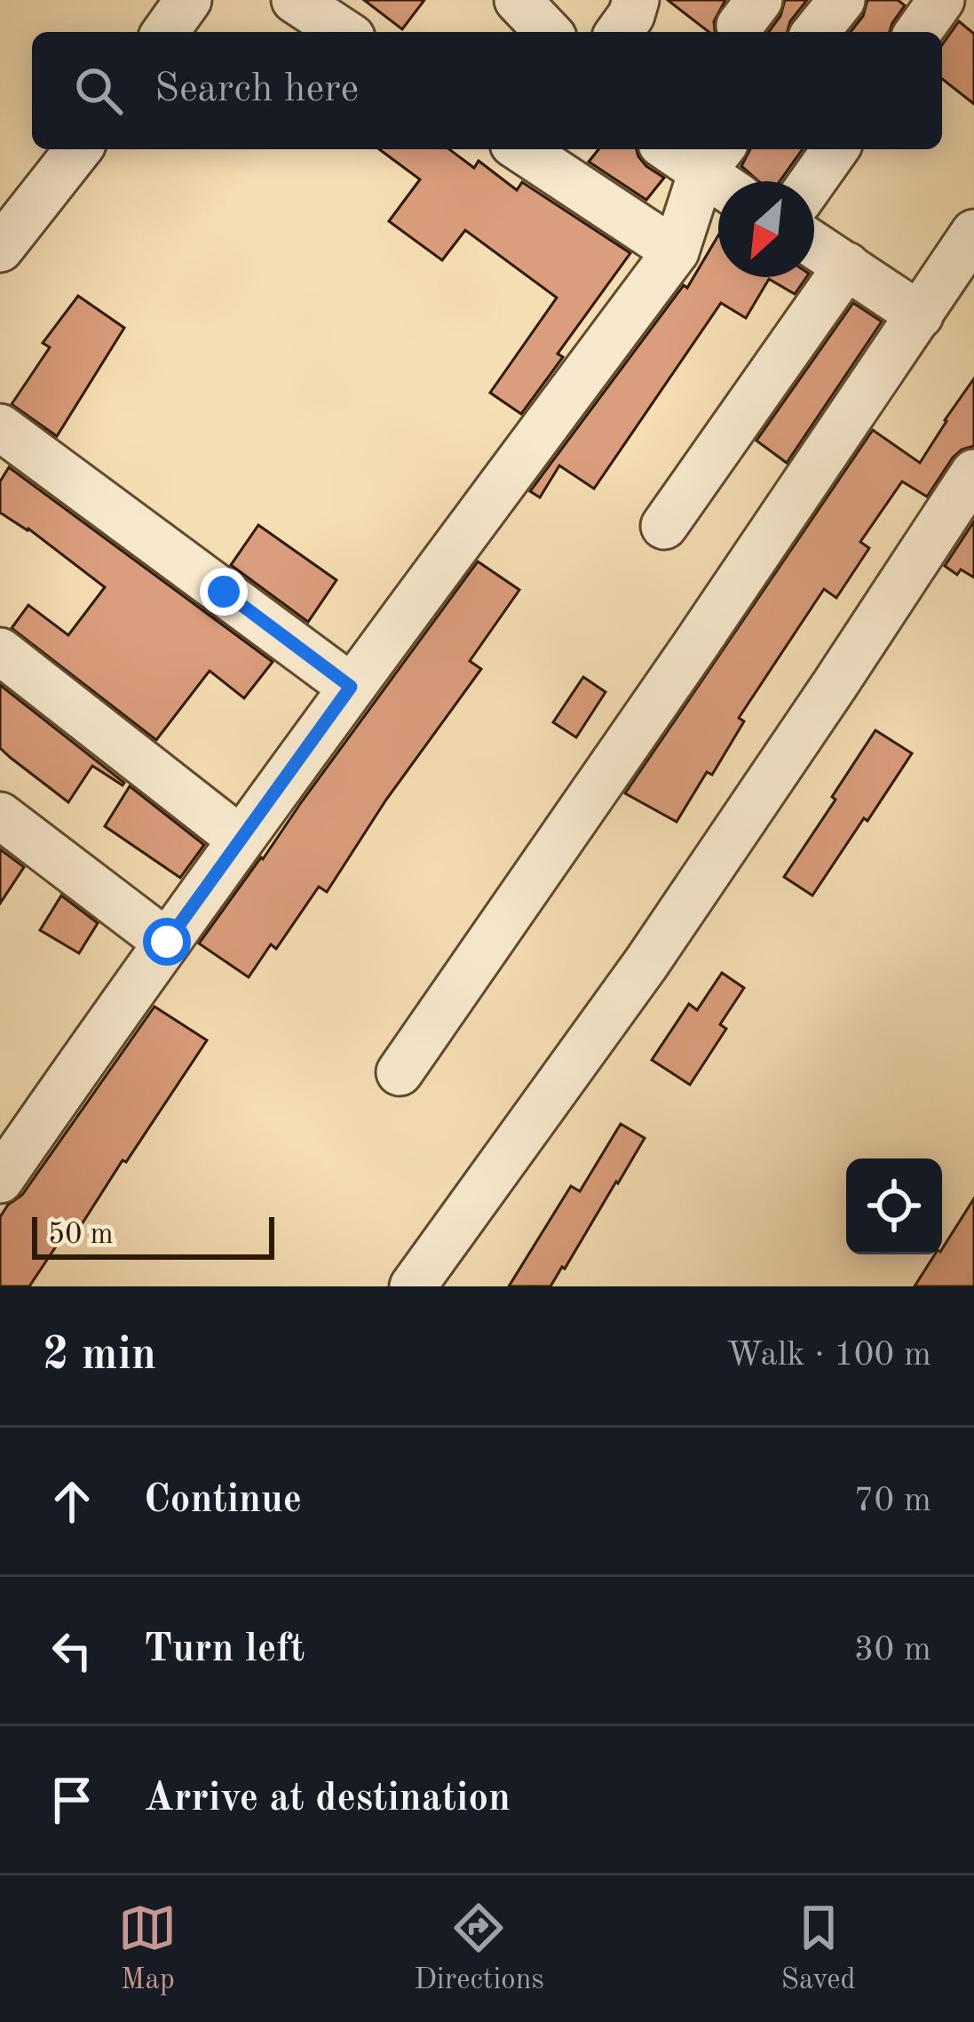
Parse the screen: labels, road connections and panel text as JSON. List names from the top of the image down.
{
  "scale_bar": "50 m",
  "north": "bottom left",
  "page": {
    "search": "Search here",
    "scale": "50 m",
    "heading": ["2 min", "Walk · 100 m"],
    "list": [
      ["Continue", "70 m"],
      ["Turn left", "30 m"],
      "Arrive at destination"
    ],
    "nav": ["Map", "Directions", "Saved"]
  }
}
